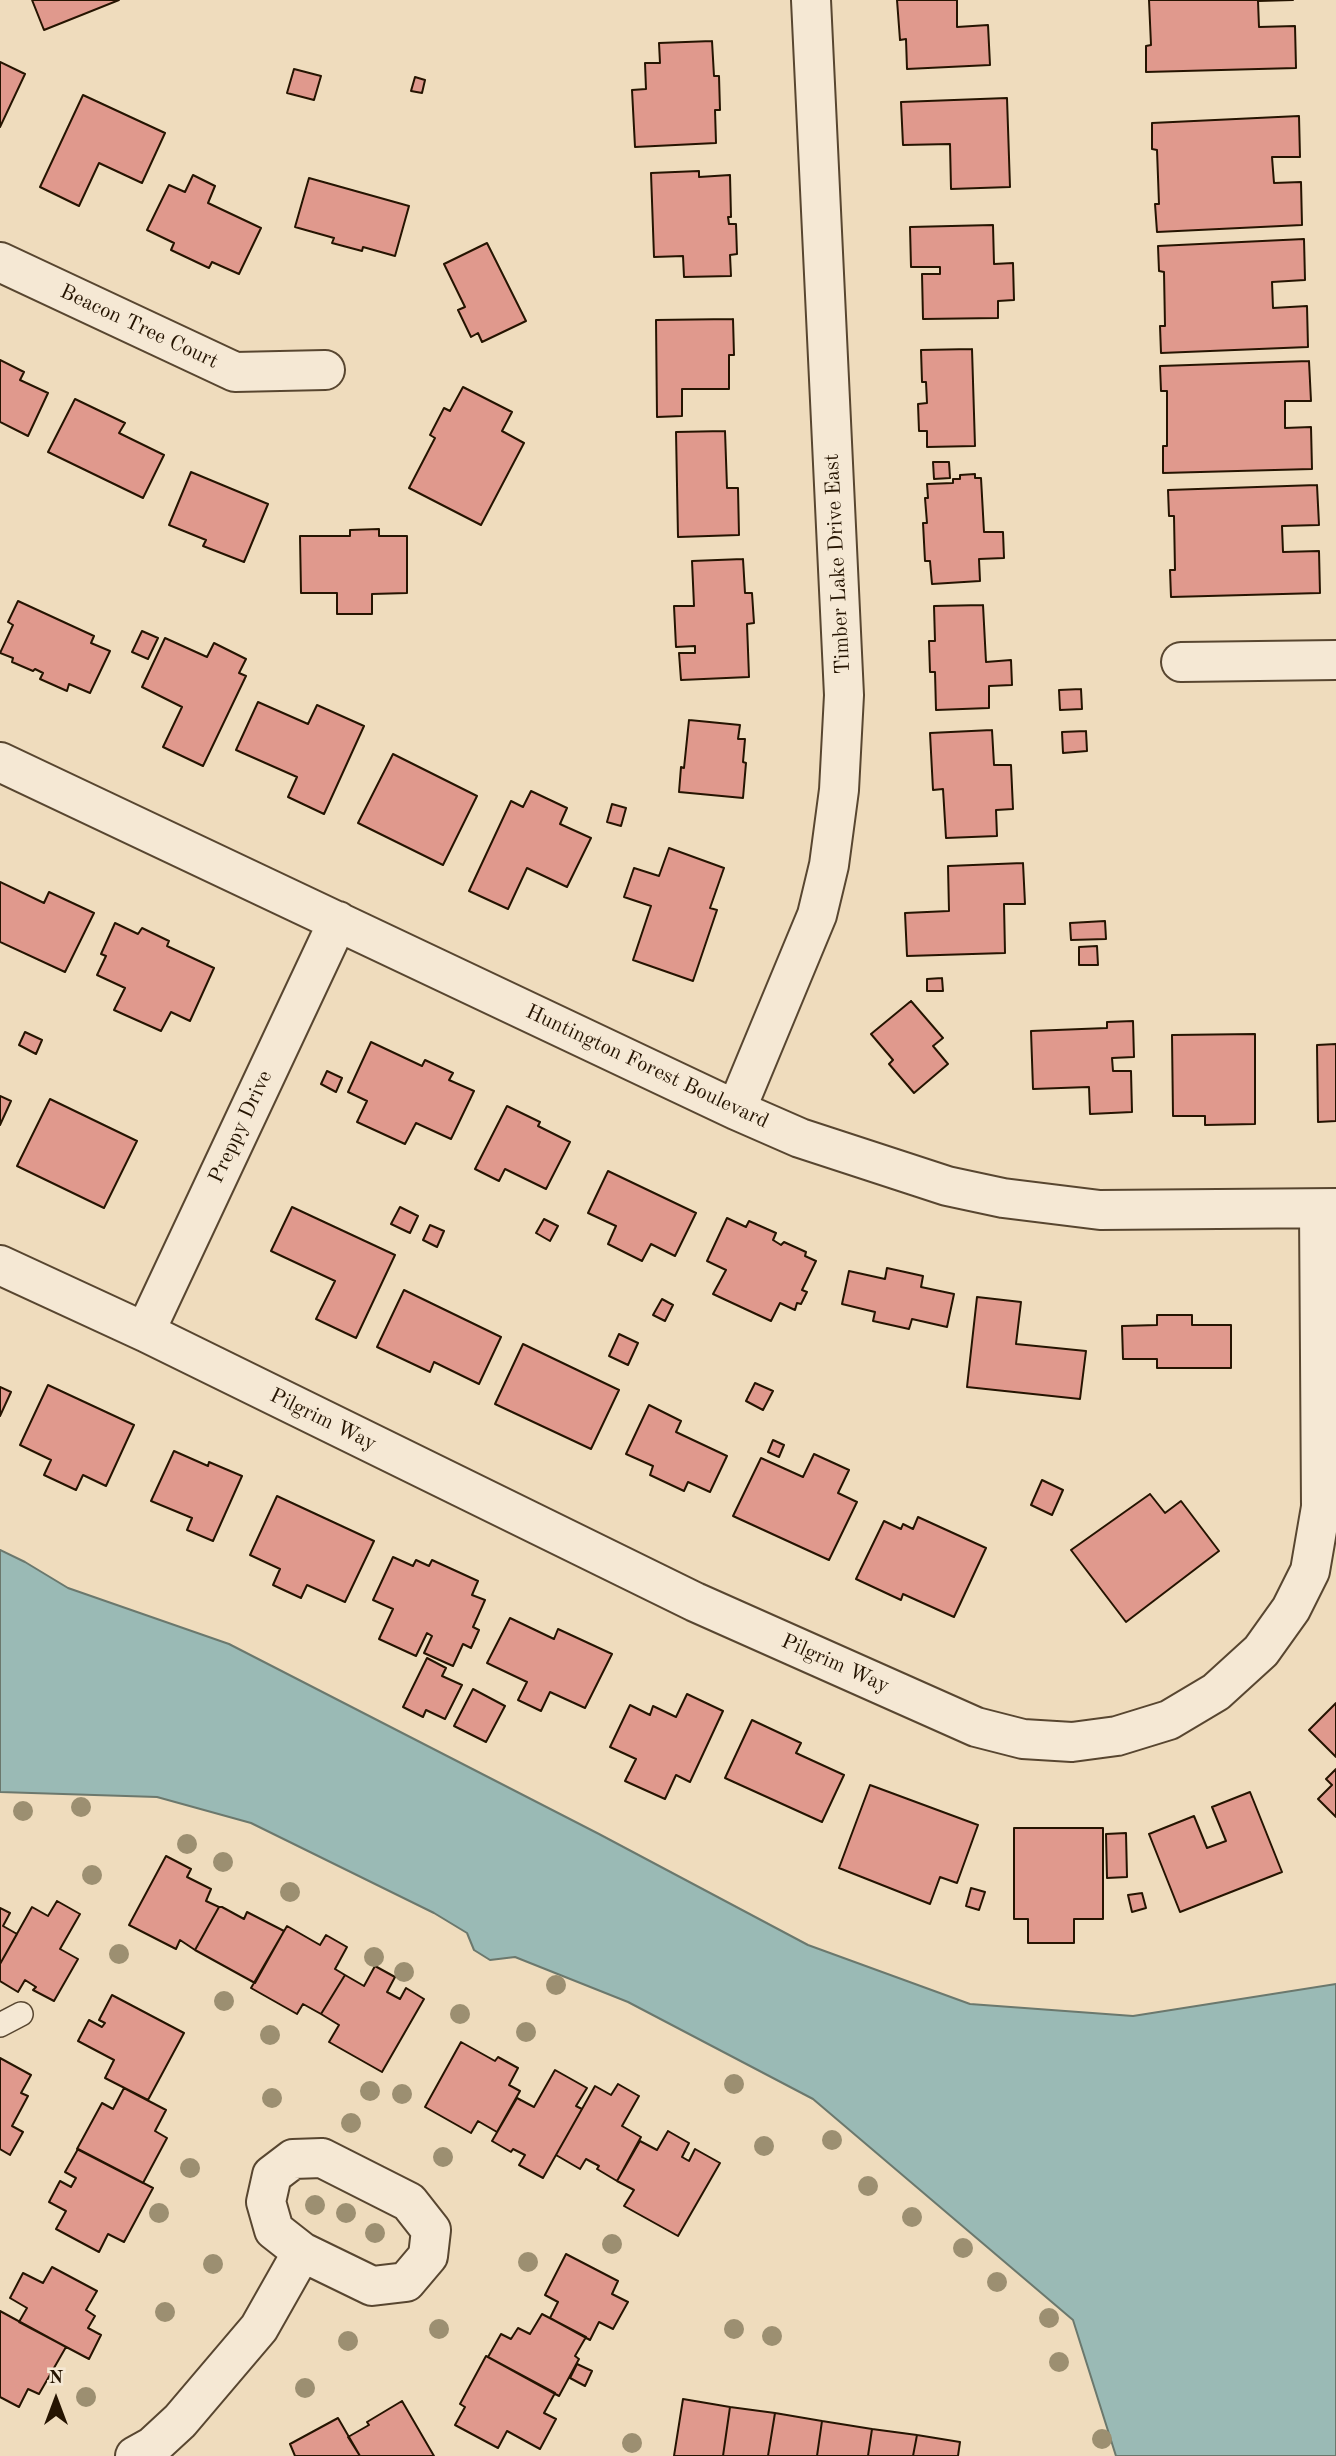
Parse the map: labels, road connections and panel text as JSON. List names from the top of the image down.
{
  "streets": {
    "street": [
      "Beacon Tree Court",
      "Timber Lake Drive East",
      "Huntington Forest Boulevard",
      "Preppy Drive",
      "Pilgrim Way"
    ]
  },
  "crossings": [
    ["Timber Lake Drive East", "Huntington Forest Boulevard"],
    ["Huntington Forest Boulevard", "Preppy Drive"],
    ["Huntington Forest Boulevard", "Pilgrim Way"],
    ["Preppy Drive", "Pilgrim Way"]
  ],
  "north": "top"
}
